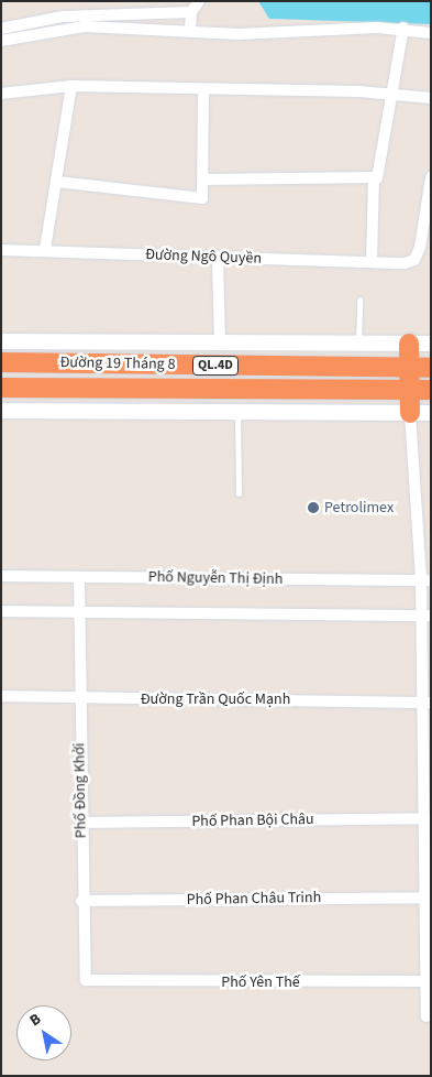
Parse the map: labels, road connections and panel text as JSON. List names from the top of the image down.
{
  "streets": {
    "highway": ["Đường 19 Tháng 8", "QL.4D"],
    "street": [
      "Đường Ngô Quyền",
      "Phố Nguyễn Thị Định",
      "Đường Trần Quốc Mạnh",
      "Phố Đồng Khởi",
      "Phố Phan Bội Châu",
      "Phố Phan Châu Trinh",
      "Phố Yên Thế"
    ]
  },
  "crossings": [
    ["Phố Nguyễn Thị Định", "Phố Đồng Khởi"],
    ["Đường Trần Quốc Mạnh", "Phố Đồng Khởi"],
    ["Phố Đồng Khởi", "Phố Phan Bội Châu"],
    ["Phố Đồng Khởi", "Phố Phan Châu Trinh"],
    ["Phố Đồng Khởi", "Phố Yên Thế"]
  ],
  "places": ["Petrolimex"],
  "north": "top left"
}
